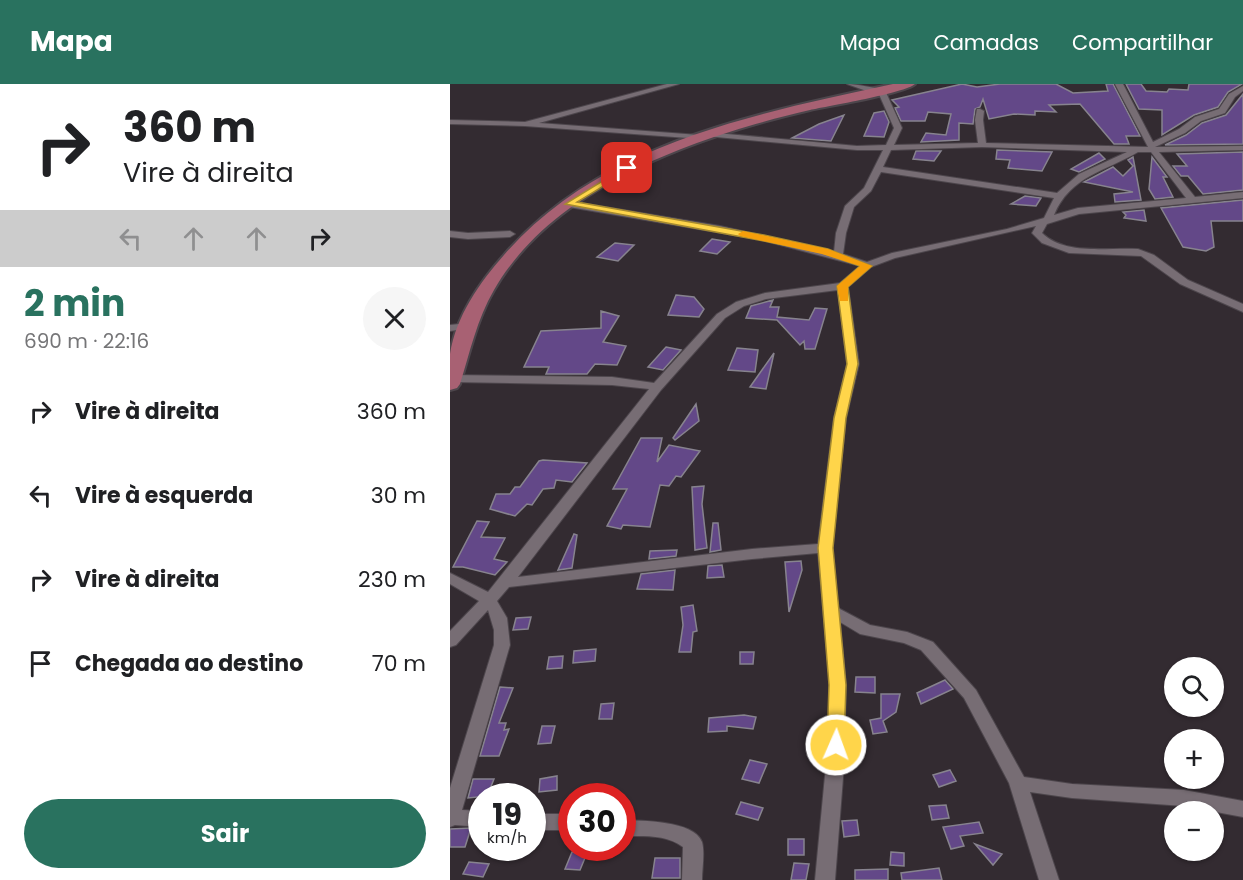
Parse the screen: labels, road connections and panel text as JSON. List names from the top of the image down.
{
  "page": {
    "header": "Mapa",
    "nav": ["Mapa", "Camadas", "Compartilhar"],
    "turn": ["360 m", "Vire à direita"],
    "heading": ["2 min", "690 m · 22:16"],
    "list": [
      {
        "name": "Vire à direita",
        "value": "360 m"
      },
      {
        "name": "Vire à esquerda",
        "value": "30 m"
      },
      {
        "name": "Vire à direita",
        "value": "230 m"
      },
      {
        "name": "Chegada ao destino",
        "value": "70 m"
      }
    ],
    "map_buttons": ["+", "−"],
    "speed": "19 km/h",
    "limit": "30",
    "buttons": "Sair"
  }
}
